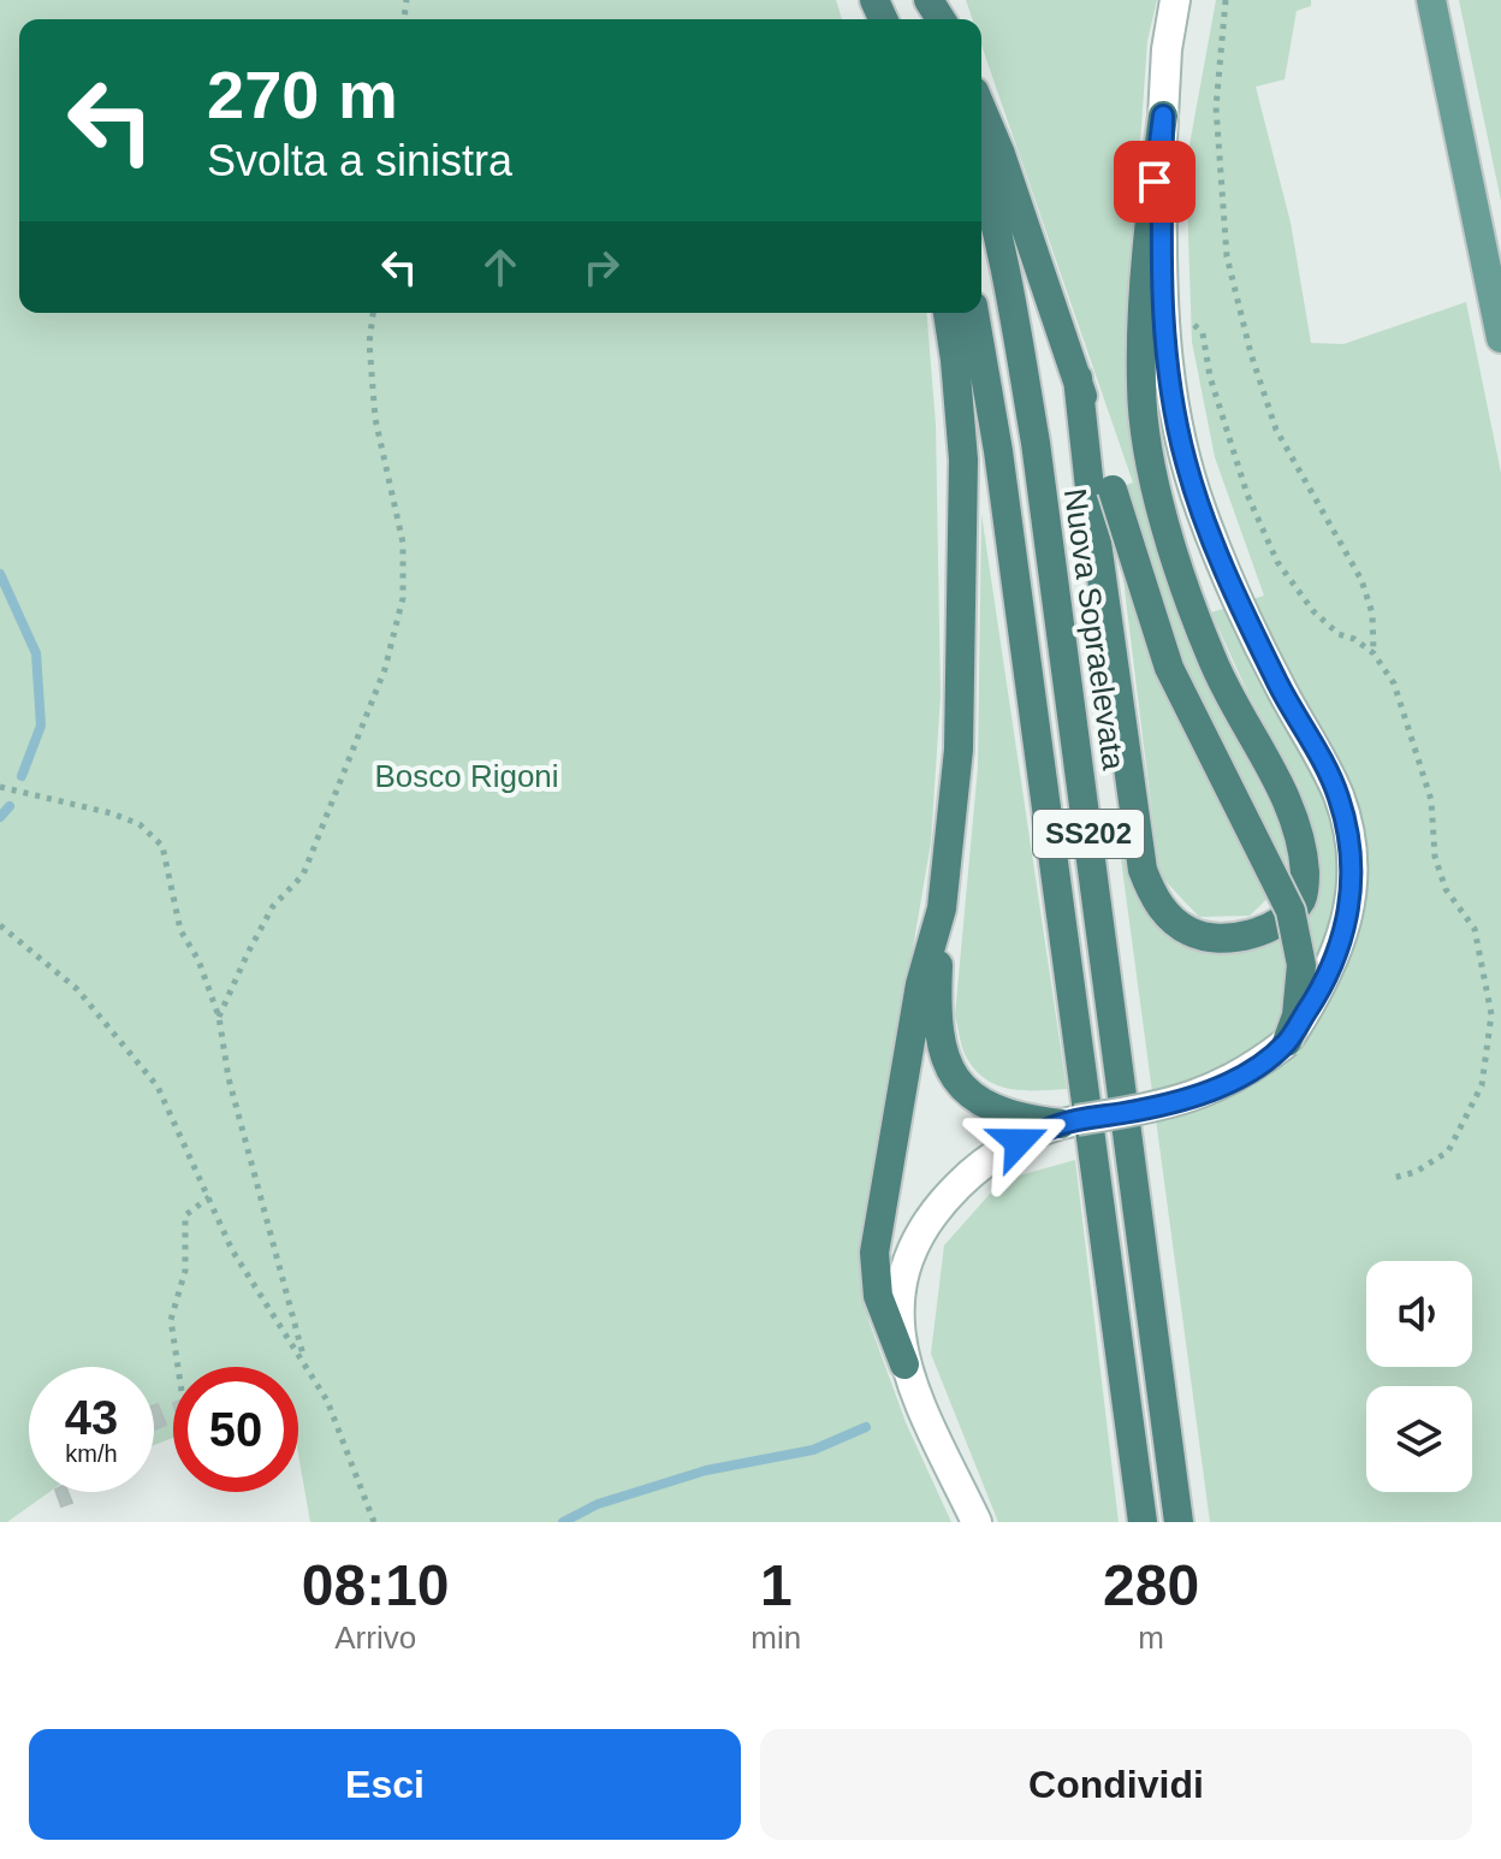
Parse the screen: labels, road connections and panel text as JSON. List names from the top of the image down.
{
  "streets": {
    "highway": ["Nuova Sopraelevata", "SS202"]
  },
  "parks": ["Bosco Rigoni"],
  "page": {
    "turn": ["270 m", "Svolta a sinistra"],
    "speed": "43 km/h",
    "limit": "50",
    "eta": [
      "08:10",
      "Arrivo",
      "1",
      "min",
      "280",
      "m"
    ],
    "buttons": ["Esci", "Condividi"]
  }
}
